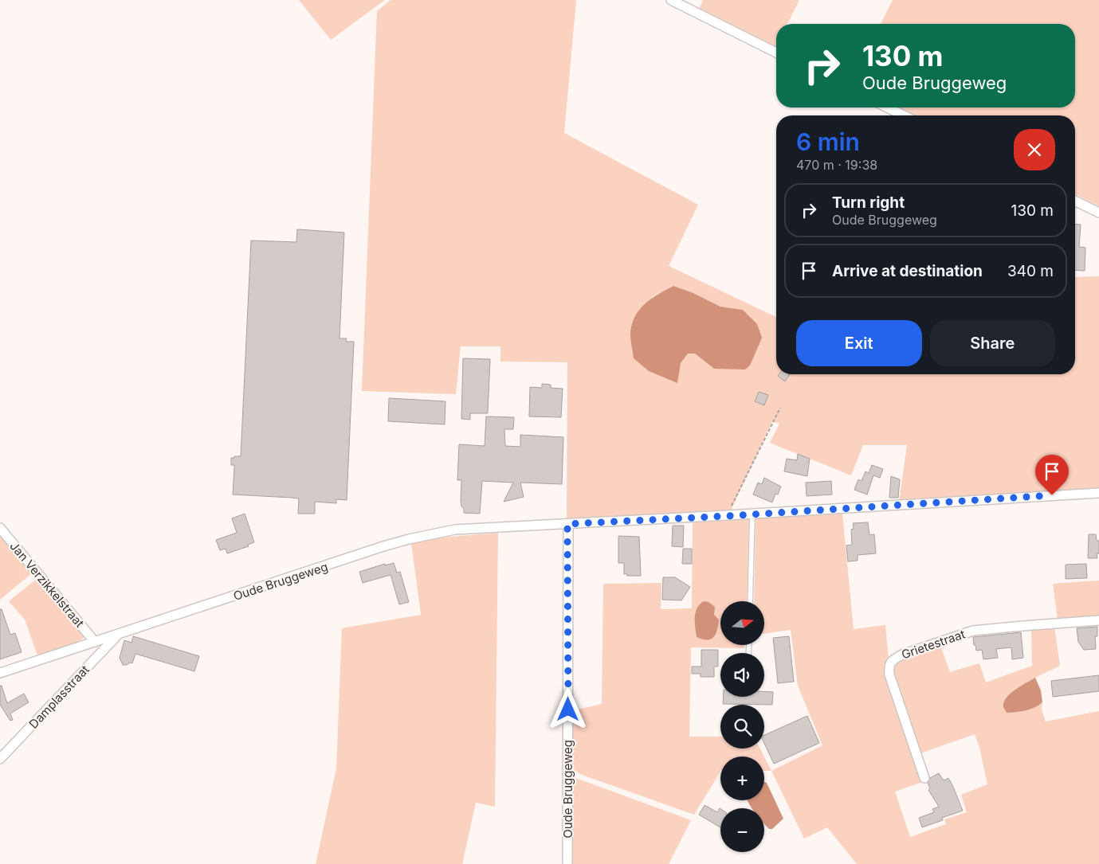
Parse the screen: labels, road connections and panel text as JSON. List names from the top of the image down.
{
  "streets": {
    "street": [
      "Oude Bruggeweg",
      "Jan Verzikkelstraat",
      "Grietestraat",
      "Damplasstraat"
    ]
  },
  "crossings": [
    ["Oude Bruggeweg", "Jan Verzikkelstraat"],
    ["Oude Bruggeweg", "Damplasstraat"]
  ],
  "north": "right",
  "page": {
    "turn": ["130 m", "Oude Bruggeweg"],
    "heading": ["6 min", "470 m · 19:38"],
    "list": [
      {
        "name": "Turn right",
        "note": "Oude Bruggeweg",
        "value": "130 m"
      },
      {
        "name": "Arrive at destination",
        "value": "340 m"
      }
    ],
    "buttons": ["Exit", "Share"],
    "map_buttons": ["+", "−"]
  }
}
